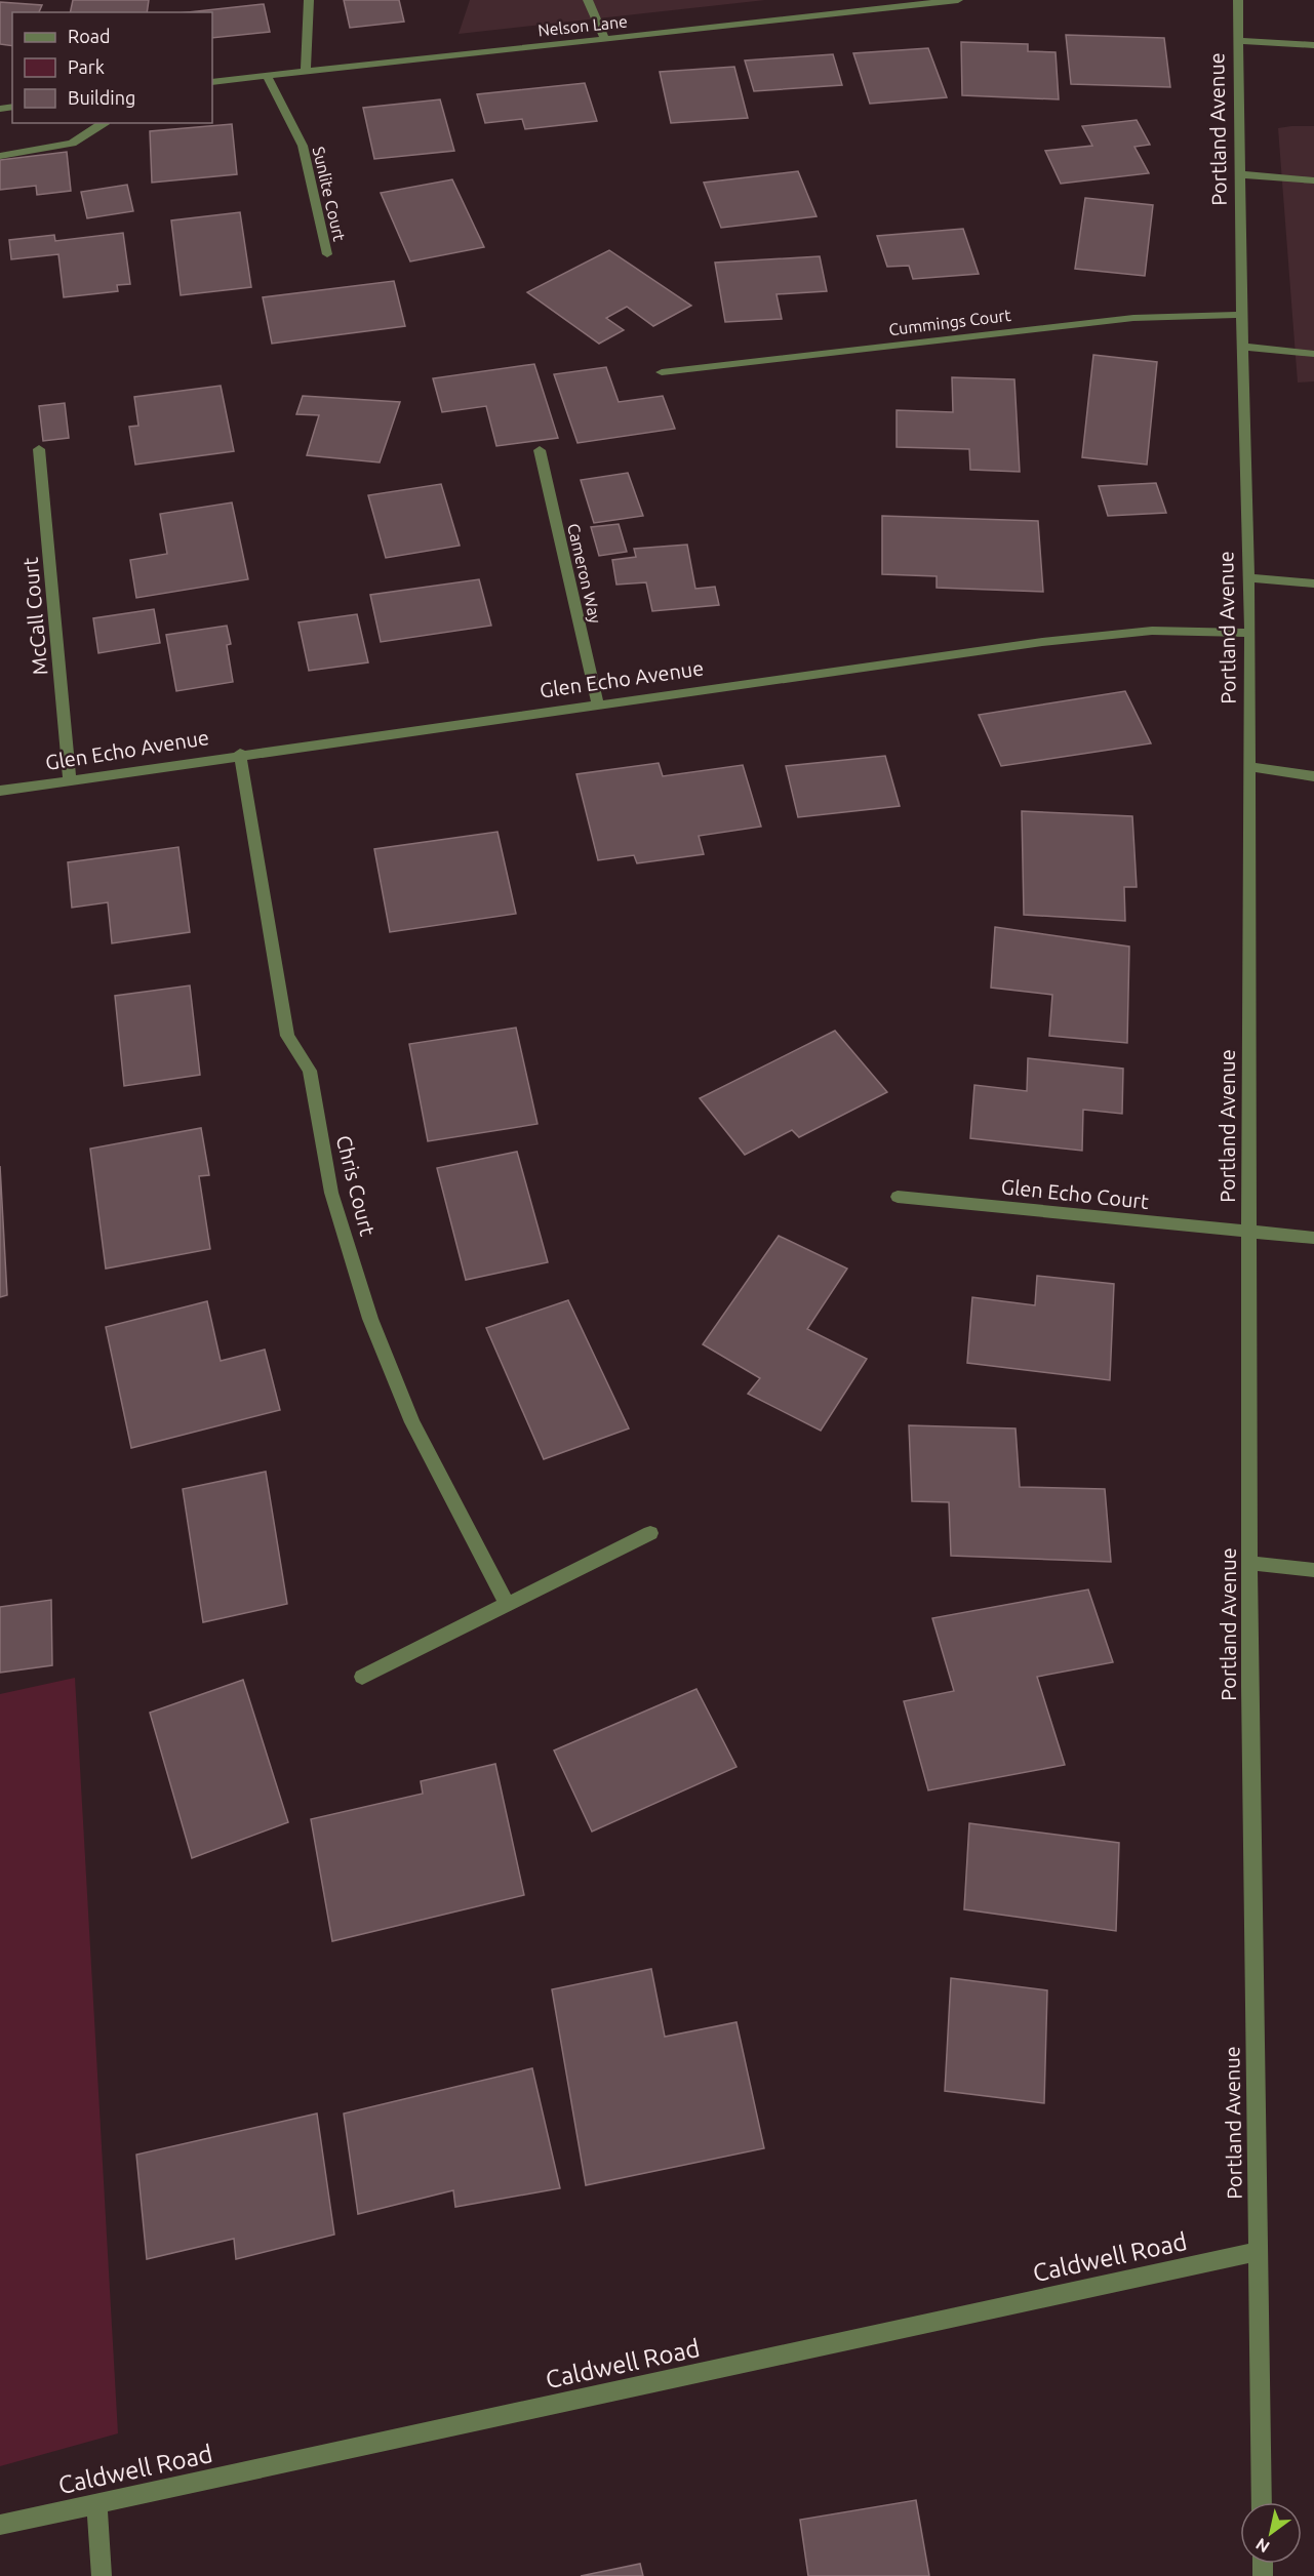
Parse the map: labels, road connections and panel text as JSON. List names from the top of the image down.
{
  "streets": {
    "street": [
      "Nelson Lane",
      "Portland Avenue",
      "Sunlite Court",
      "Cummings Court",
      "Cameron Way",
      "McCall Court",
      "Glen Echo Avenue",
      "Chris Court",
      "Glen Echo Court",
      "Caldwell Road"
    ]
  },
  "crossings": [
    ["Nelson Lane", "Sunlite Court"],
    ["Portland Avenue", "Cummings Court"],
    ["Portland Avenue", "Glen Echo Avenue"],
    ["Portland Avenue", "Glen Echo Court"],
    ["Portland Avenue", "Caldwell Road"],
    ["Cameron Way", "Glen Echo Avenue"],
    ["McCall Court", "Glen Echo Avenue"],
    ["Glen Echo Avenue", "Chris Court"]
  ],
  "legend": ["Road", "Park", "Building"],
  "north": "bottom left"
}
